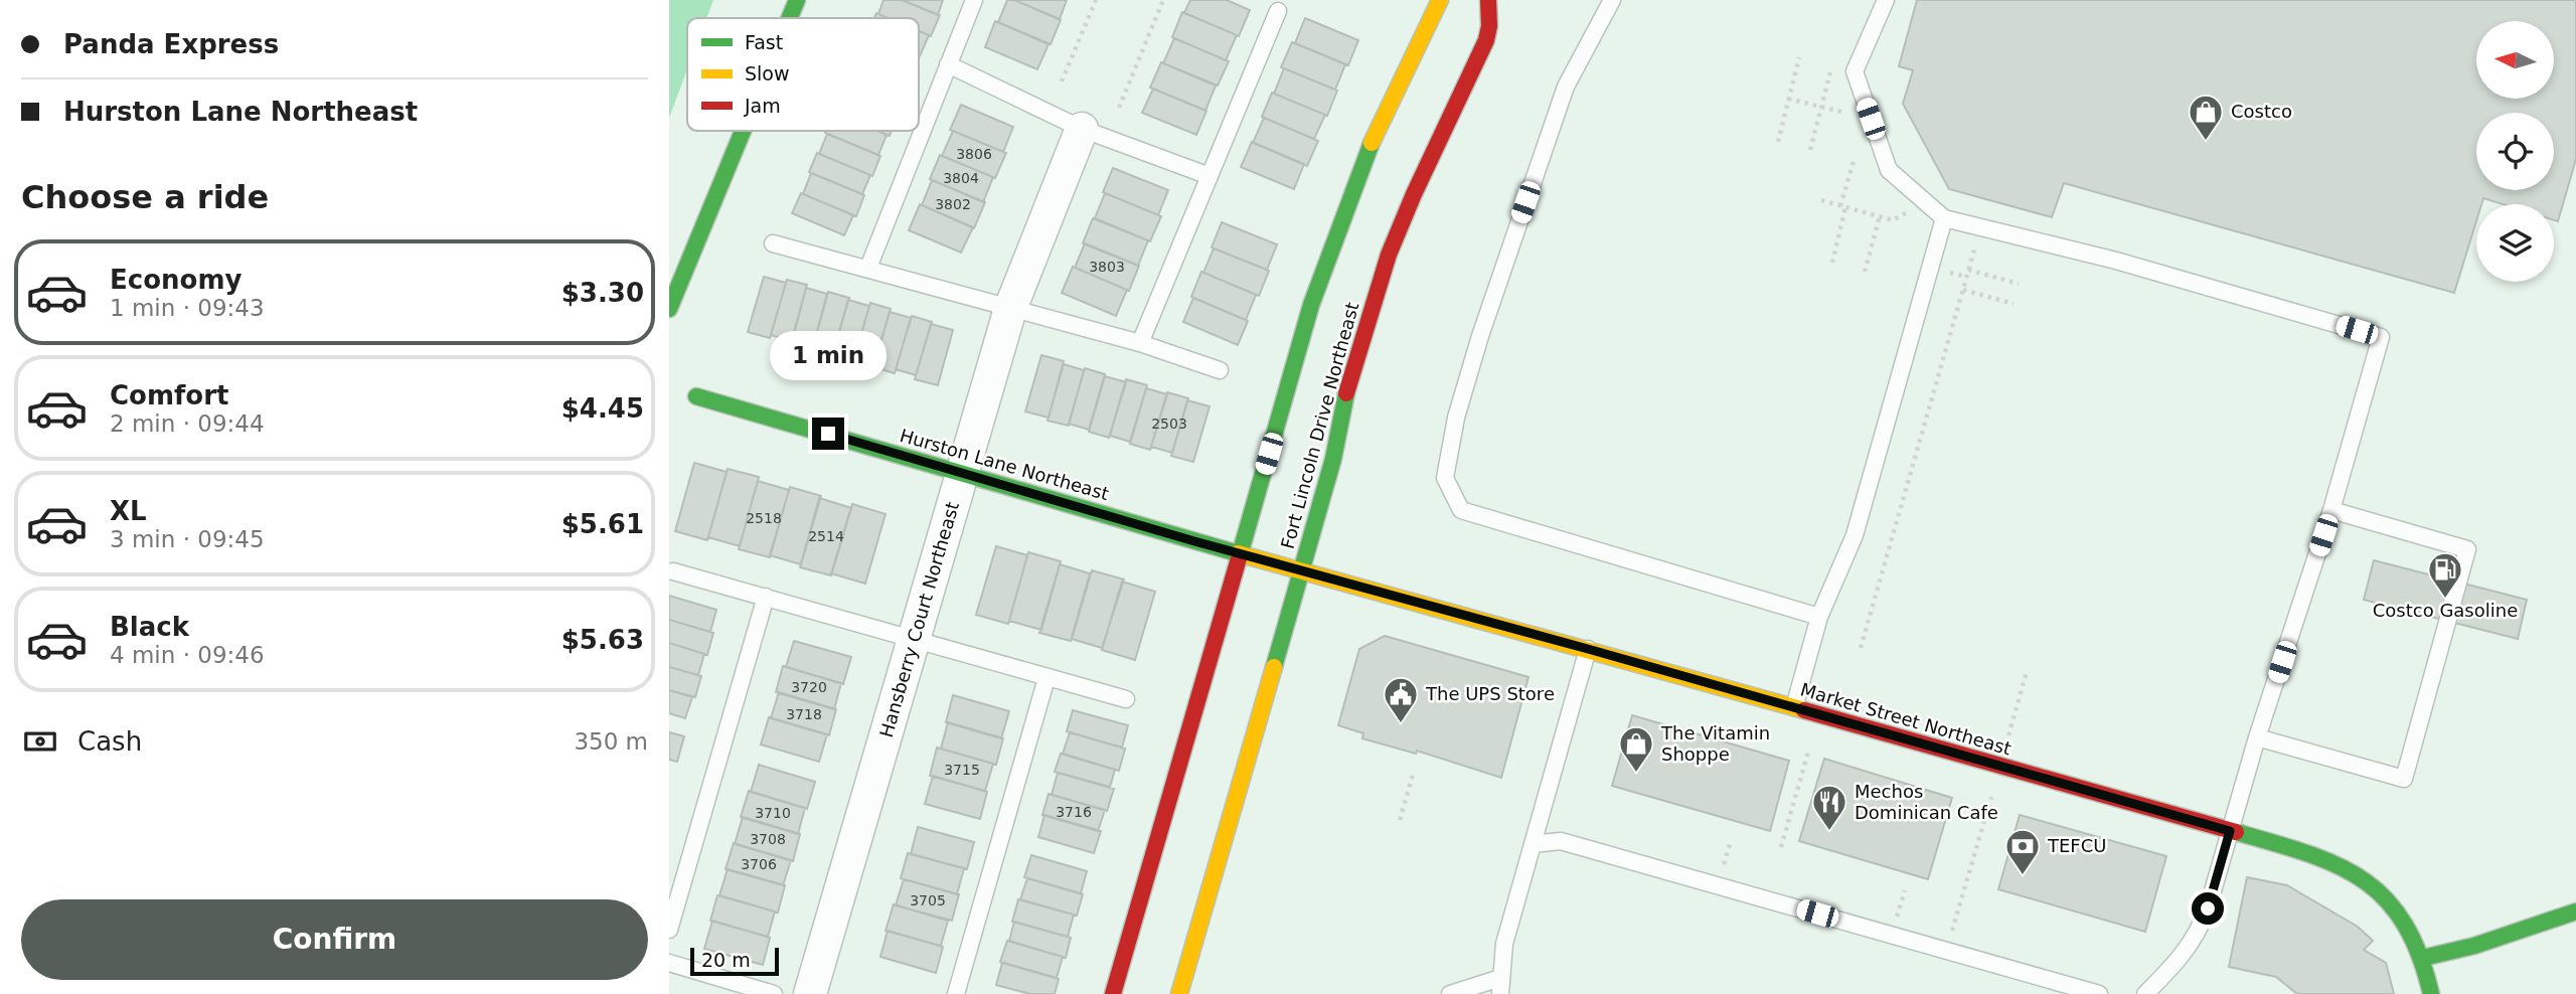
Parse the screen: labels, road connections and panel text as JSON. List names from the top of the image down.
{
  "streets": {
    "main road": ["Fort Lincoln Drive Northeast", "Hurston Lane Northeast", "Market Street Northeast"],
    "street": ["Hansberry Court Northeast"]
  },
  "crossings": [
    ["Fort Lincoln Drive Northeast", "Hurston Lane Northeast"],
    ["Fort Lincoln Drive Northeast", "Market Street Northeast"],
    ["Hurston Lane Northeast", "Hansberry Court Northeast"],
    ["Hurston Lane Northeast", "Market Street Northeast"]
  ],
  "places": {
    "shop": ["Costco", "The Vitamin Shoppe"],
    "fuel station": ["Costco Gasoline"],
    "public building": ["The UPS Store"],
    "restaurant": ["Mechos Dominican Cafe"],
    "bank": ["TEFCU"]
  },
  "house_numbers": [
    "3806",
    "3804",
    "3802",
    "3803",
    "2503",
    "2518",
    "2514",
    "3720",
    "3718",
    "3715",
    "3716",
    "3710",
    "3708",
    "3706",
    "3705"
  ],
  "legend": ["Fast", "Slow", "Jam"],
  "scale_bar": "20 m",
  "north": "left",
  "page": {
    "banner": ["Panda Express", "Hurston Lane Northeast"],
    "heading": "Choose a ride",
    "list": [
      {
        "name": "Economy",
        "note": "1 min · 09:43",
        "value": "$3.30"
      },
      {
        "name": "Comfort",
        "note": "2 min · 09:44",
        "value": "$4.45"
      },
      {
        "name": "XL",
        "note": "3 min · 09:45",
        "value": "$5.61"
      },
      {
        "name": "Black",
        "note": "4 min · 09:46",
        "value": "$5.63"
      }
    ],
    "bubble": "1 min",
    "pay": ["Cash", "350 m"],
    "buttons": "Confirm",
    "scale": "20 m"
  }
}
